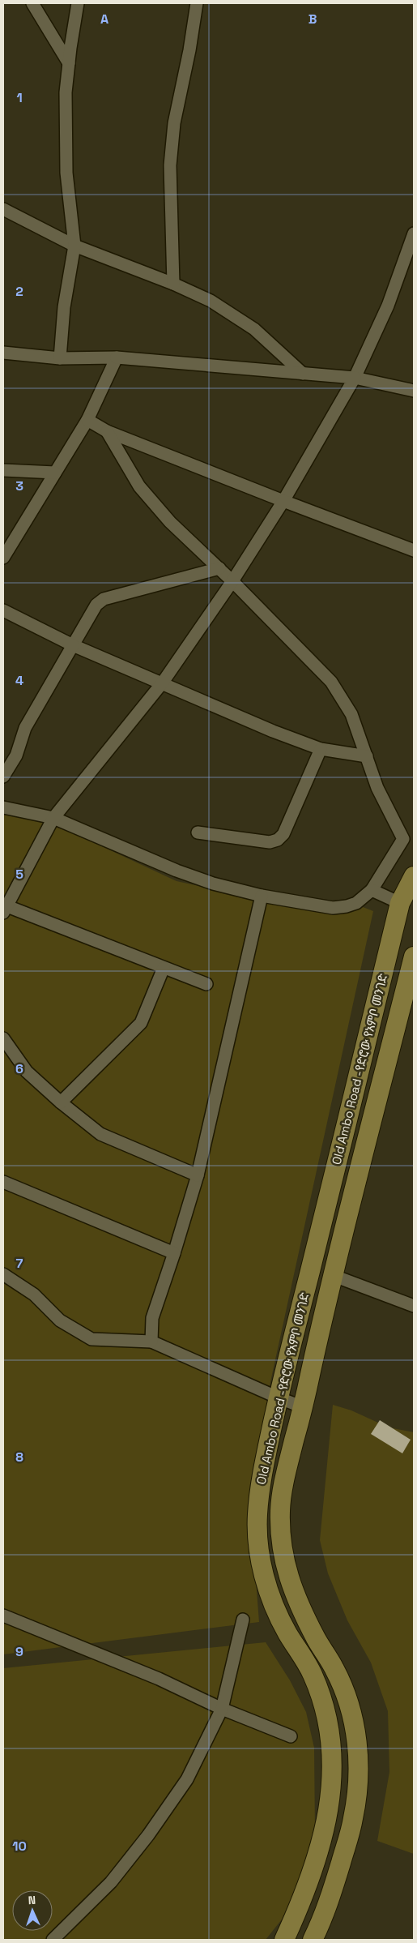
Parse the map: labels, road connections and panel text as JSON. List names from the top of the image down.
{
  "streets": {
    "main road": ["Old Ambo Road -የድሮው የአምቦ መንገድ"]
  },
  "north": "top",
  "grid": {
    "columns": ["A", "B"],
    "rows": [
      "1",
      "2",
      "3",
      "4",
      "5",
      "6",
      "7",
      "8",
      "9",
      "10"
    ]
  }
}
